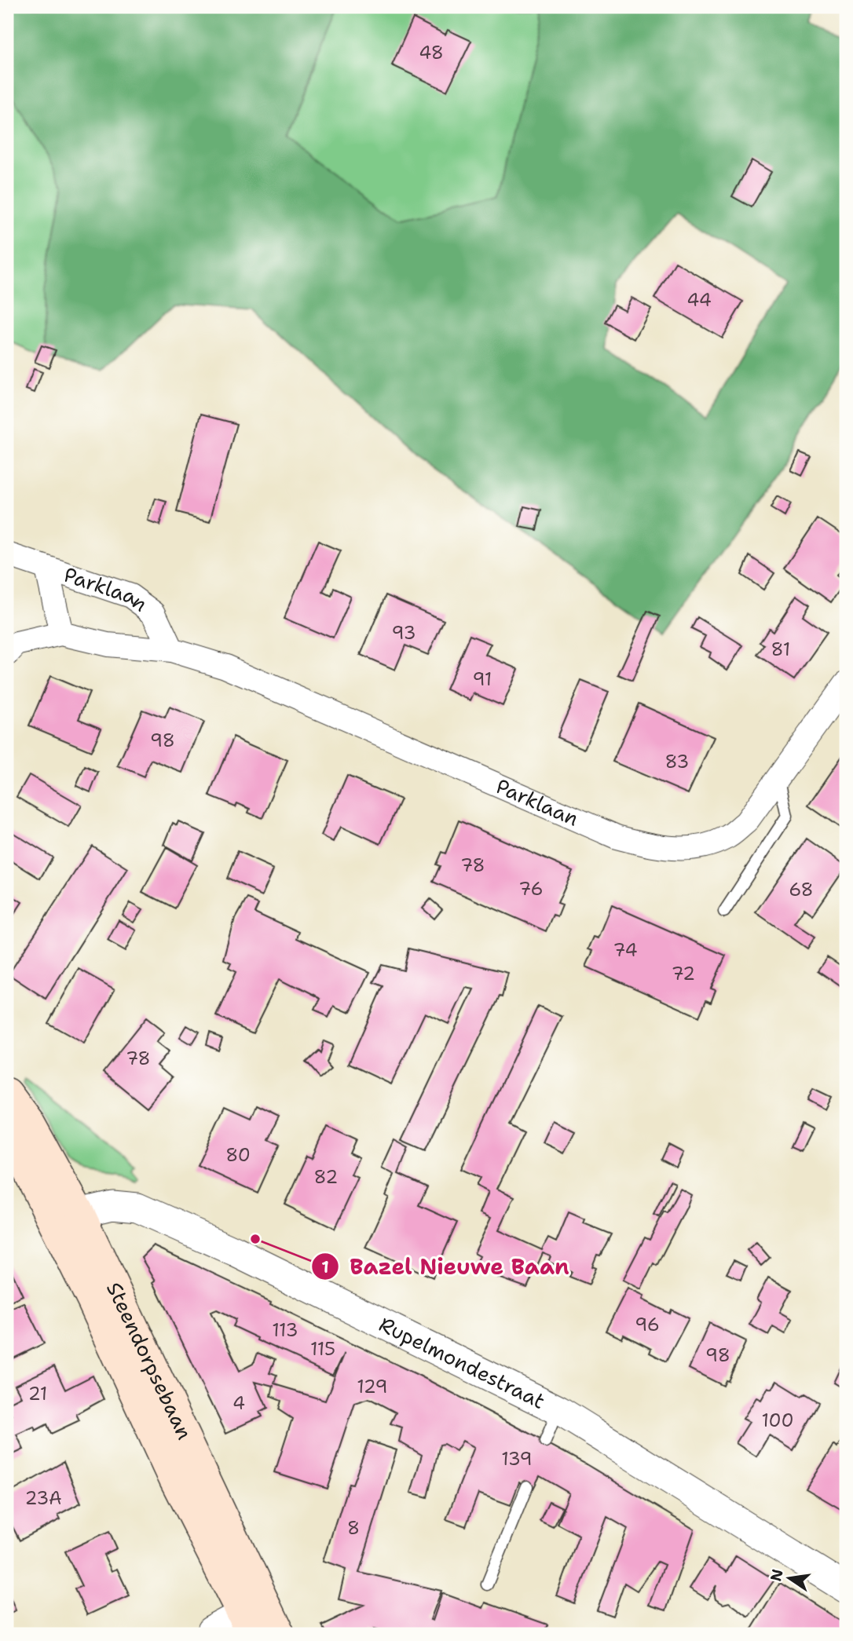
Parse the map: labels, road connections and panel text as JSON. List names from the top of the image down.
{
  "streets": {
    "main road": ["Steendorpsebaan"],
    "street": ["Parklaan", "Rupelmondestraat"]
  },
  "crossings": [
    ["Steendorpsebaan", "Rupelmondestraat"]
  ],
  "places": ["Bazel Nieuwe Baan"],
  "house_numbers": [
    "48",
    "44",
    "93",
    "81",
    "91",
    "98",
    "83",
    "78",
    "76",
    "68",
    "74",
    "72",
    "78",
    "80",
    "82",
    "96",
    "113",
    "115",
    "98",
    "129",
    "21",
    "4",
    "100",
    "139",
    "23A",
    "8"
  ],
  "north": "left"
}
